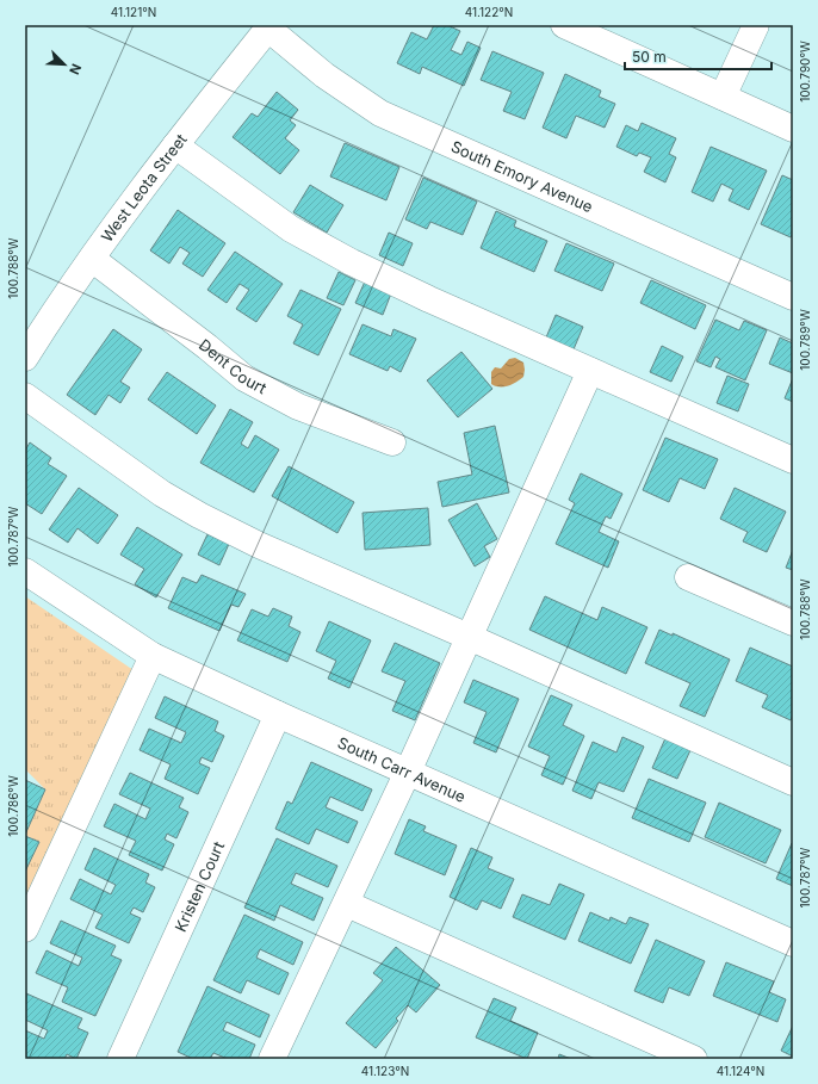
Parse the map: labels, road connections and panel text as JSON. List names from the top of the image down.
{
  "streets": {
    "street": [
      "South Emory Avenue",
      "West Leota Street",
      "Dent Court",
      "South Carr Avenue",
      "Kristen Court"
    ]
  },
  "crossings": [
    ["South Emory Avenue", "West Leota Street"],
    ["West Leota Street", "Dent Court"],
    ["South Carr Avenue", "Kristen Court"]
  ],
  "scale_bar": "50 m",
  "north": "bottom right",
  "coordinates": [
    "41.121°N",
    "41.122°N",
    "100.790°W",
    "100.788°W",
    "100.789°W",
    "100.787°W",
    "100.786°W",
    "41.123°N",
    "41.124°N"
  ]
}
